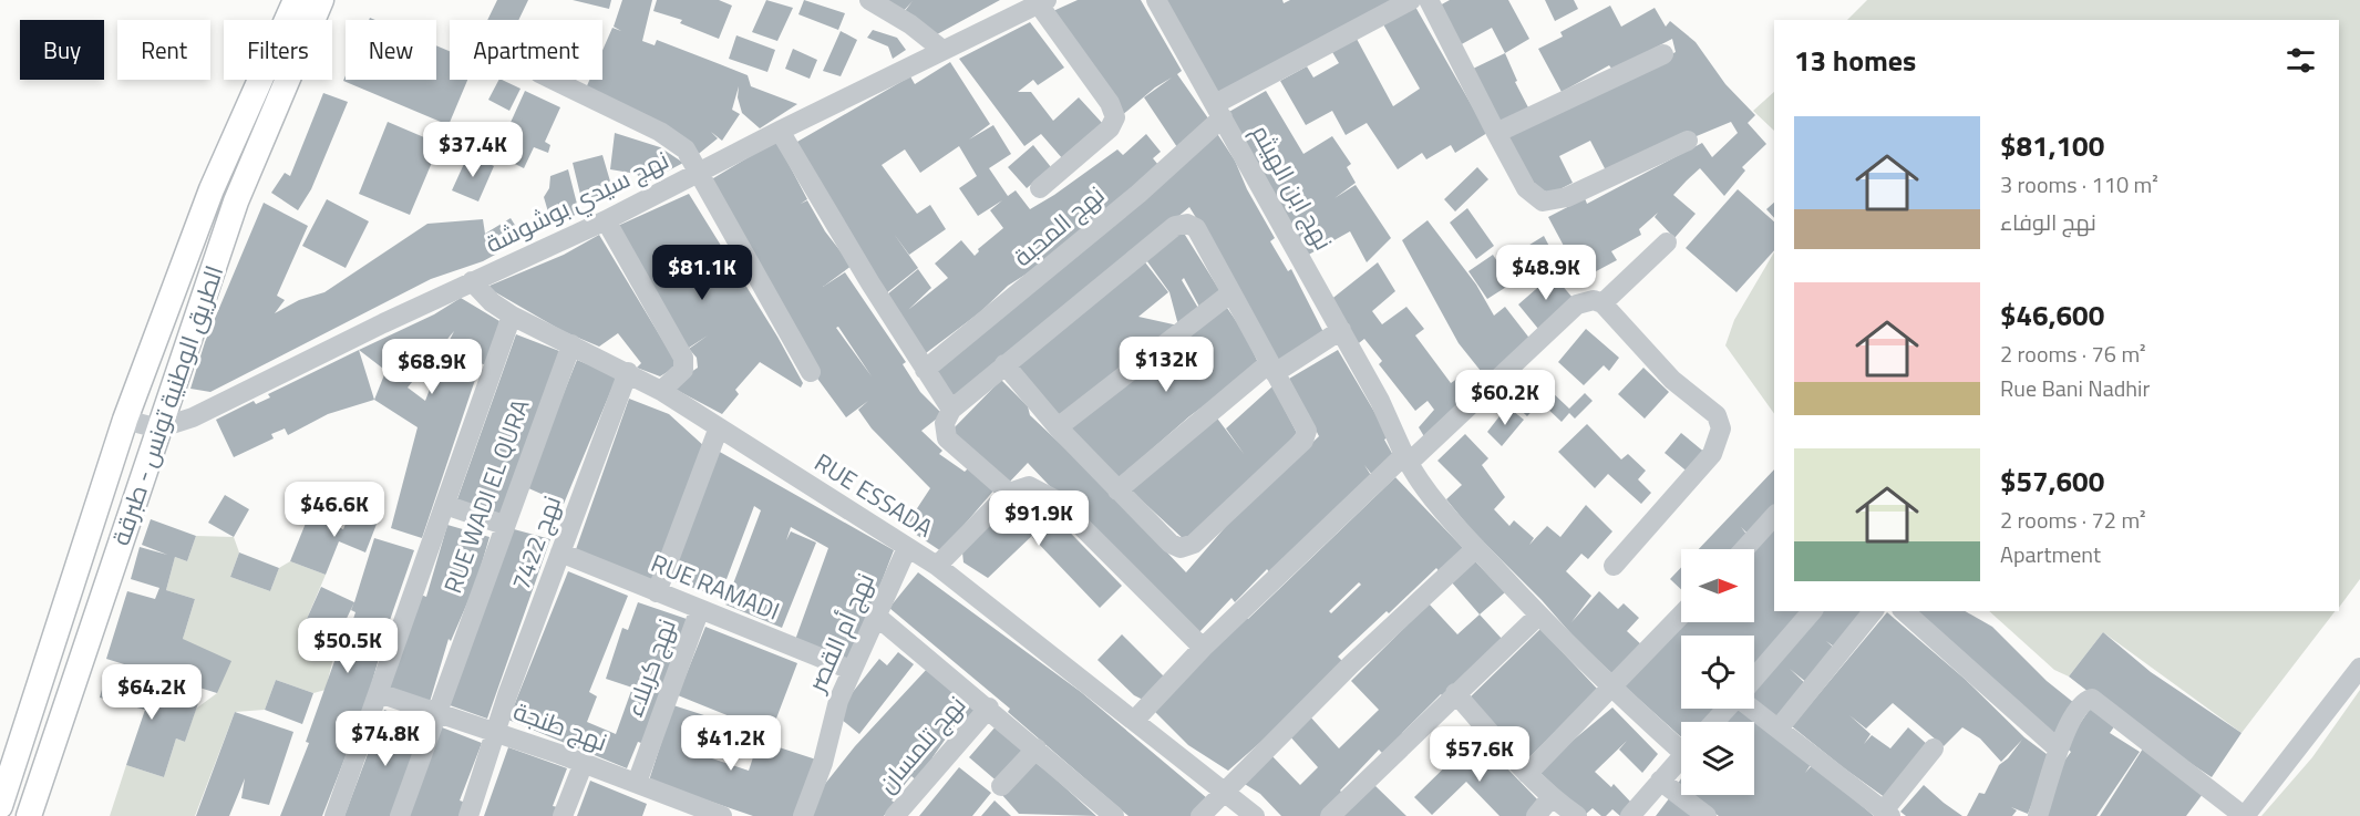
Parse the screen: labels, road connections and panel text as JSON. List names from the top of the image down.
{
  "streets": {
    "main road": ["الطريق الوطنية تونس - طبرقة"],
    "street": [
      "نهج ابن الهيثم",
      "نهج سيدي بوشوشة",
      "نهج المحبة",
      "RUE ESSADA",
      "RUE WADI EL QURA",
      "نهج 7422",
      "RUE RAMADI",
      "نهج أم القصر",
      "نهج كربلاء",
      "نهج طنجة",
      "نهج تلمسان"
    ]
  },
  "crossings": [
    ["نهج ابن الهيثم", "نهج المحبة"],
    ["نهج سيدي بوشوشة", "الطريق الوطنية تونس - طبرقة"],
    ["نهج سيدي بوشوشة", "RUE ESSADA"],
    ["RUE ESSADA", "RUE WADI EL QURA"],
    ["RUE ESSADA", "نهج 7422"],
    ["RUE ESSADA", "نهج أم القصر"],
    ["RUE WADI EL QURA", "نهج طنجة"],
    ["نهج 7422", "RUE RAMADI"],
    ["نهج 7422", "نهج طنجة"],
    ["RUE RAMADI", "نهج أم القصر"],
    ["RUE RAMADI", "نهج كربلاء"],
    ["نهج كربلاء", "نهج طنجة"]
  ],
  "north": "right",
  "page": {
    "chip": [
      "Buy",
      "Rent",
      "Filters",
      "New",
      "Apartment"
    ],
    "heading": "13 homes",
    "list": [
      {
        "name": "$81,100",
        "note": "3 rooms · 110 m² · نهج الوفاء"
      },
      {
        "name": "$46,600",
        "note": "2 rooms · 76 m² · Rue Bani Nadhir"
      },
      {
        "name": "$57,600",
        "note": "2 rooms · 72 m² · Apartment"
      }
    ],
    "price": [
      "$37.4K",
      "$81.1K",
      "$48.9K",
      "$132K",
      "$68.9K",
      "$60.2K",
      "$46.6K",
      "$91.9K",
      "$50.5K",
      "$64.2K",
      "$74.8K",
      "$41.2K",
      "$57.6K"
    ]
  }
}
